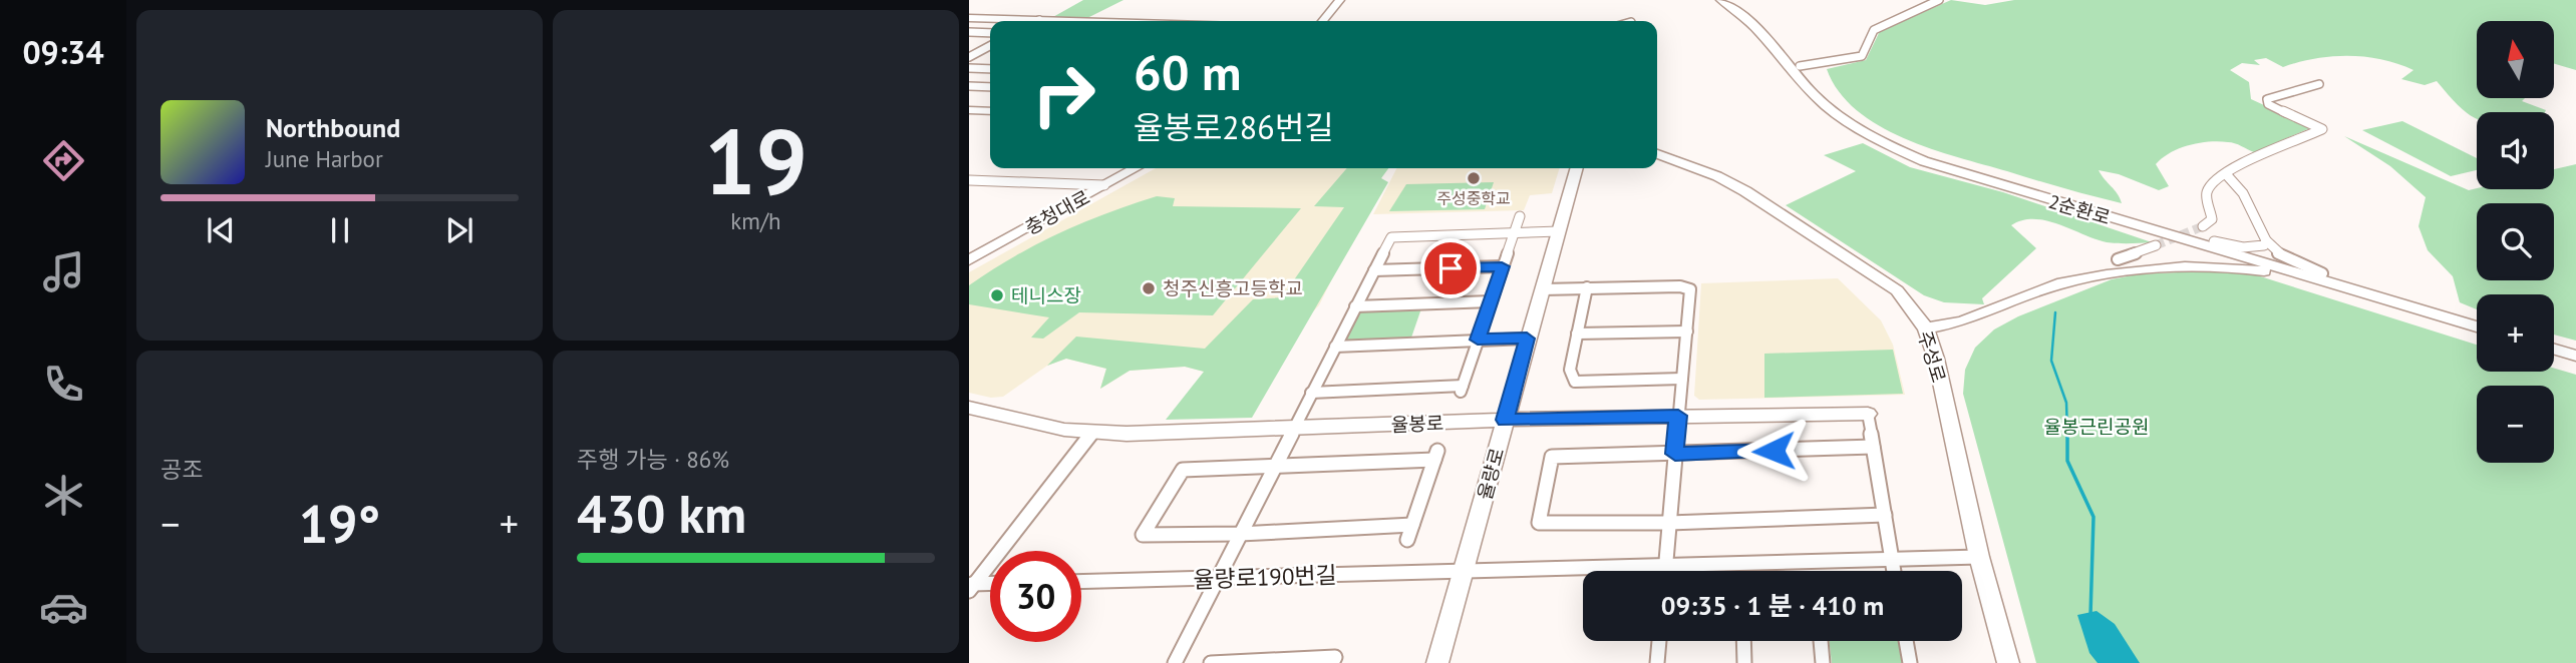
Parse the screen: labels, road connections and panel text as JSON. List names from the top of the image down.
{
  "streets": {
    "street": [
      "2순환로",
      "충청대로",
      "주성로",
      "율봉로",
      "율량로",
      "율량로190번길"
    ]
  },
  "crossings": [
    ["주성로", "율량로190번길"],
    ["율봉로", "율량로"],
    ["율량로", "율량로190번길"]
  ],
  "parks": ["율봉근린공원"],
  "places": ["주성중학교", "청주신흥고등학교", "테니스장"],
  "north": "top",
  "page": {
    "tabs": "09:34",
    "tile": [
      ["19", "km/h"],
      "공조",
      ["주행 가능 · 86%", "430 km"]
    ],
    "map_buttons": ["+", "−"],
    "turn": ["60 m", "율봉로286번길"],
    "song": ["Northbound", "June Harbor"],
    "heat": ["−", "19°", "+"],
    "limit": "30",
    "trip": "09:35 · 1 분 · 410 m"
  }
}
